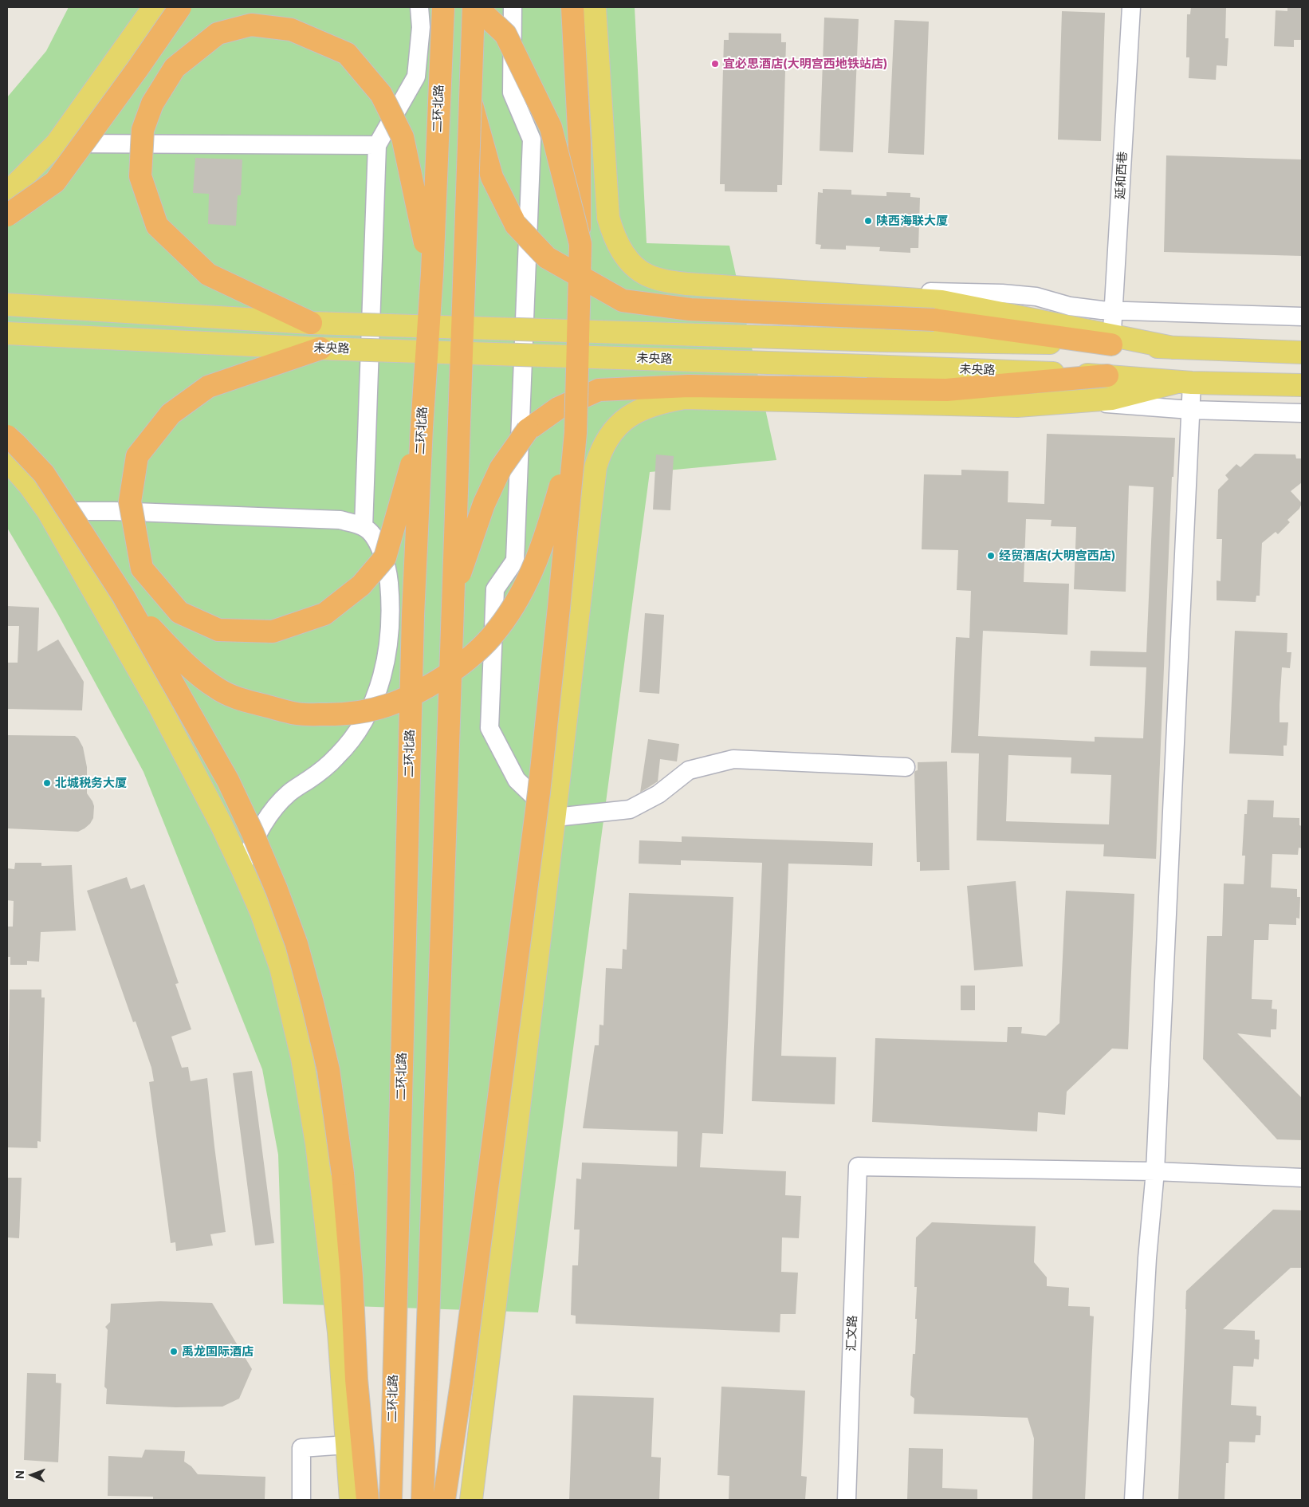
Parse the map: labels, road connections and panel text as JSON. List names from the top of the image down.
{
  "streets": {
    "highway": ["二环北路"],
    "main road": ["未央路"],
    "street": ["延和西巷", "汇文路"]
  },
  "crossings": [
    ["延和西巷", "未央路"]
  ],
  "places": [
    "宜必思酒店(大明宫西地铁站店)",
    "陕西海联大厦",
    "经贸酒店(大明宫西店)",
    "北城税务大厦",
    "禹龙国际酒店"
  ],
  "north": "left"
}
